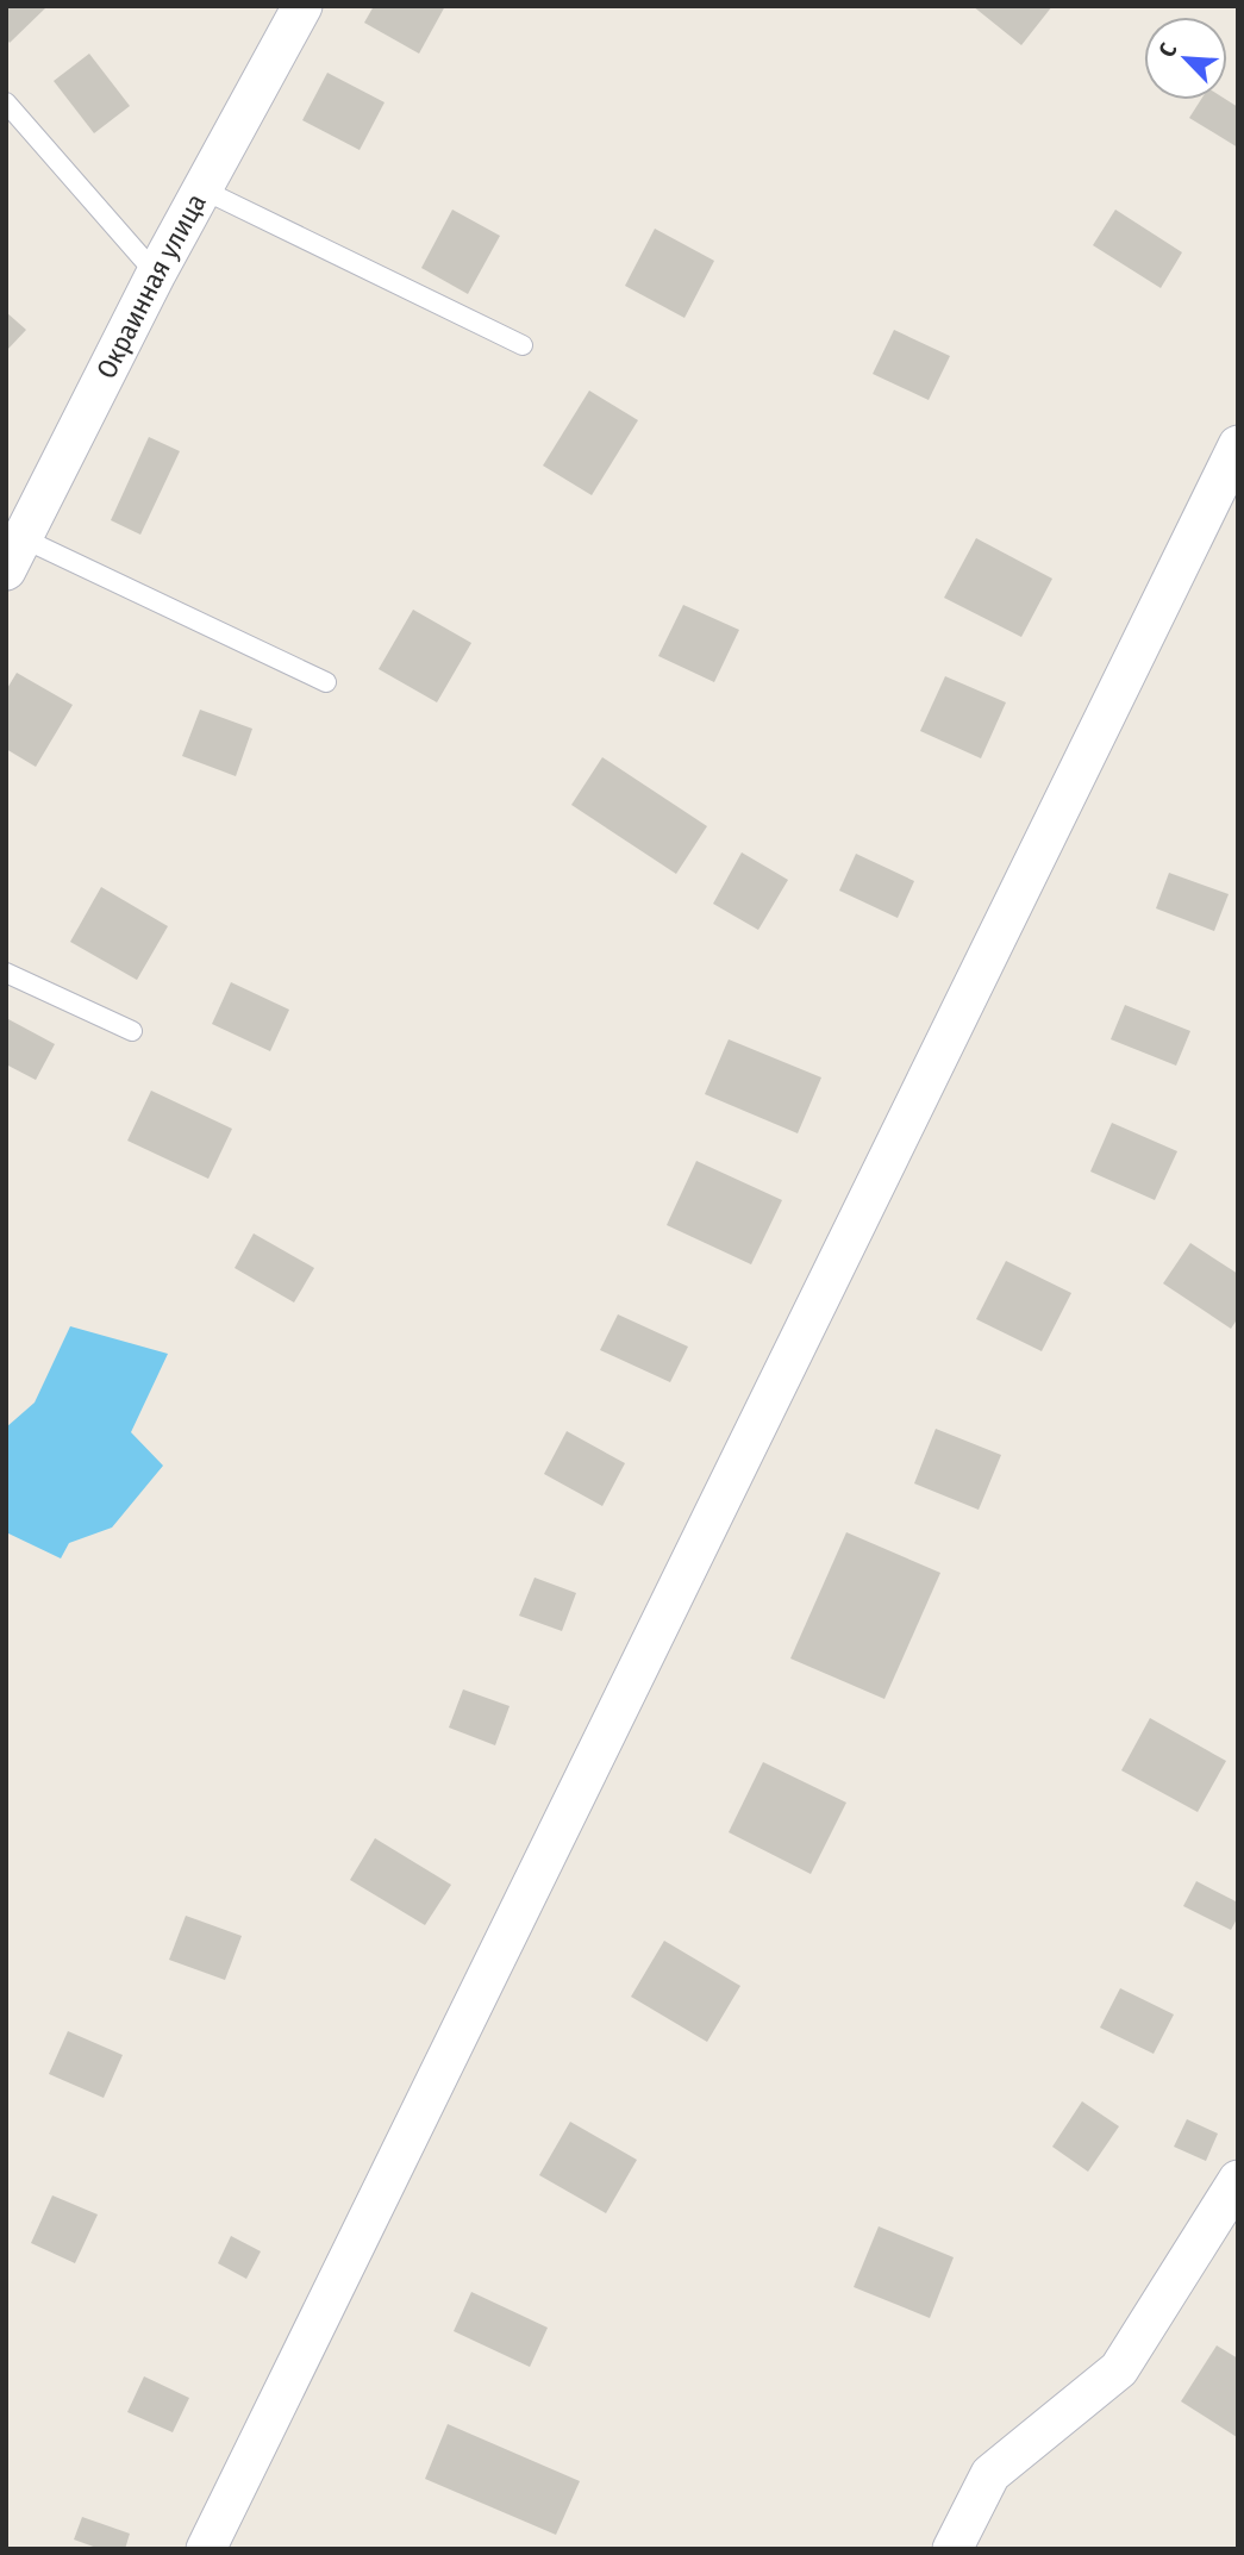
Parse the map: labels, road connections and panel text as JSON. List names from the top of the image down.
{
  "streets": {
    "street": ["Окраинная улица"]
  },
  "north": "top left"
}
